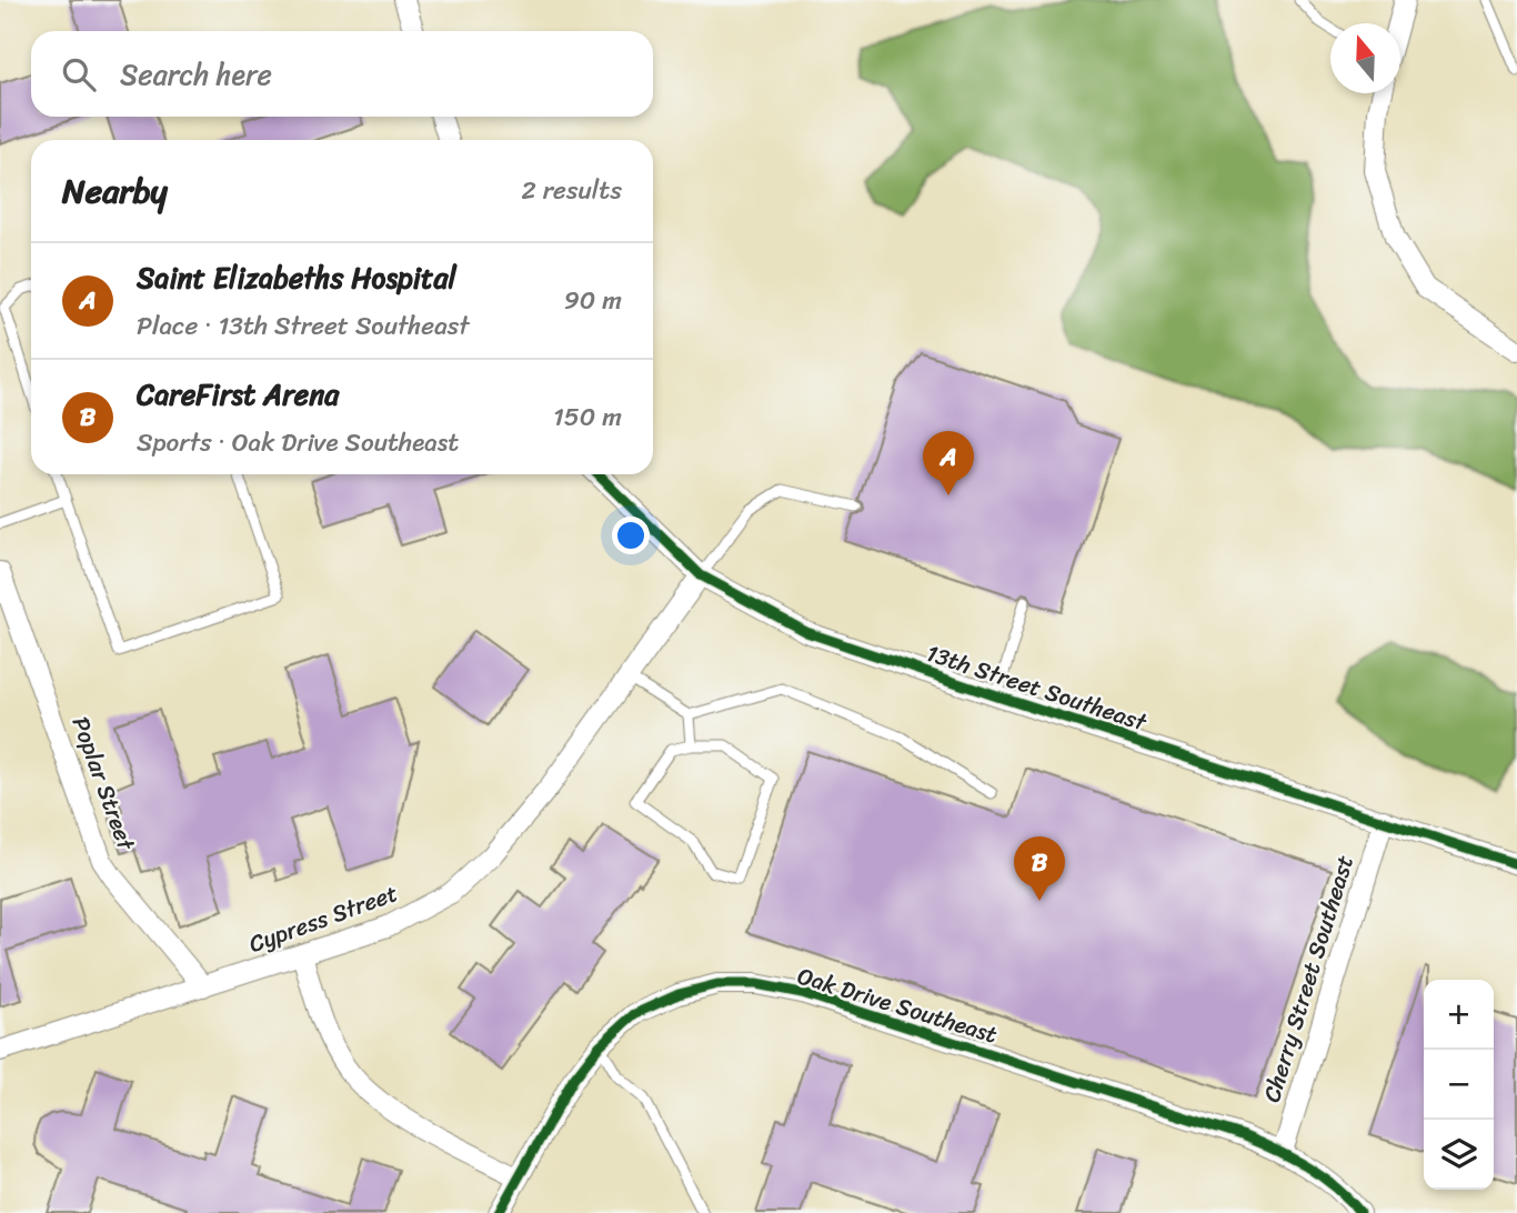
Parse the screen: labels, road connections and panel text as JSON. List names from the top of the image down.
{
  "streets": {
    "street": [
      "13th Street Southeast",
      "Poplar Street",
      "Cypress Street",
      "Cherry Street Southeast",
      "Oak Drive Southeast"
    ]
  },
  "crossings": [
    ["13th Street Southeast", "Cypress Street"],
    ["13th Street Southeast", "Cherry Street Southeast"],
    ["Poplar Street", "Cypress Street"],
    ["Cherry Street Southeast", "Oak Drive Southeast"]
  ],
  "north": "top",
  "page": {
    "search": "Search here",
    "heading": ["Nearby", "2 results"],
    "list": [
      {
        "mark": "A",
        "name": "Saint Elizabeths Hospital",
        "note": "Place · 13th Street Southeast",
        "value": "90 m"
      },
      {
        "mark": "B",
        "name": "CareFirst Arena",
        "note": "Sports · Oak Drive Southeast",
        "value": "150 m"
      }
    ],
    "pins": ["A", "B"],
    "map_buttons": ["+", "−"]
  }
}
